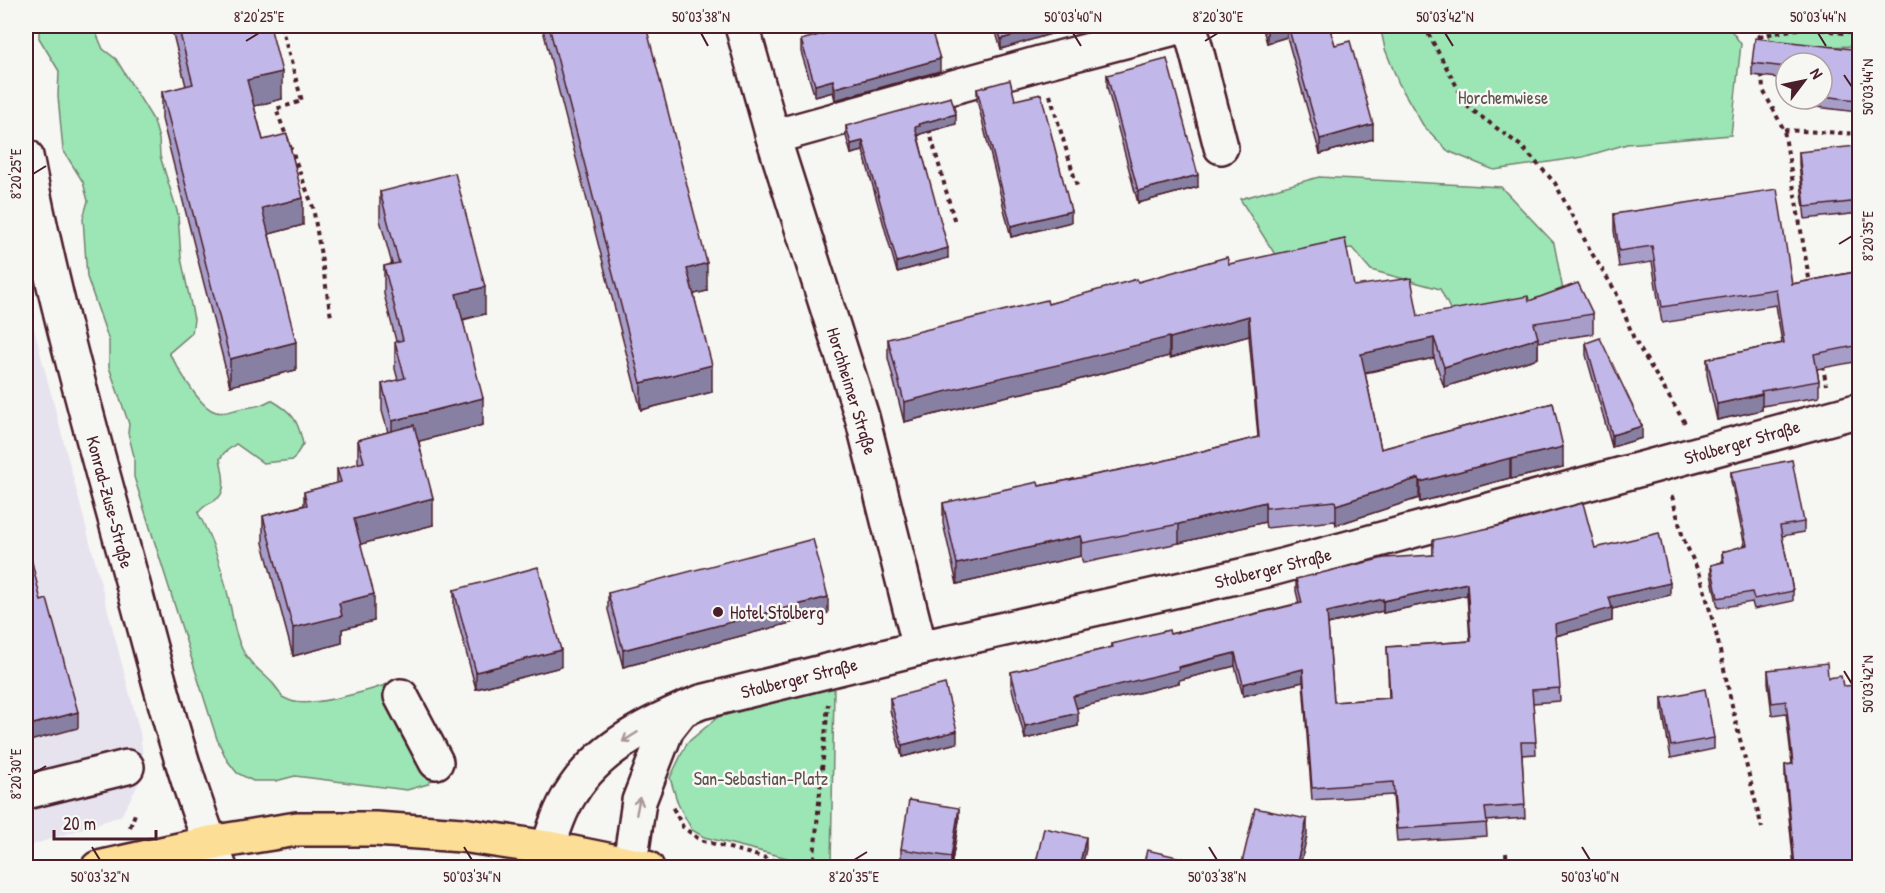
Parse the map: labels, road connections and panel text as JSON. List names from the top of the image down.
{
  "streets": {
    "street": ["Horchheimer Straße", "Stolberger Straße", "Konrad-Zuse-Straße"]
  },
  "crossings": [
    ["Horchheimer Straße", "Stolberger Straße"]
  ],
  "parks": ["Horchemwiese", "San-Sebastian-Platz"],
  "places": ["Hotel Stolberg"],
  "scale_bar": "20 m",
  "north": "top right",
  "coordinates": [
    "8°20'25\"E",
    "50°03'38\"N",
    "50°03'40\"N",
    "8°20'30\"E",
    "50°03'42\"N",
    "50°03'44\"N",
    "8°20'35\"E",
    "50°03'32\"N",
    "50°03'34\"N"
  ]
}
